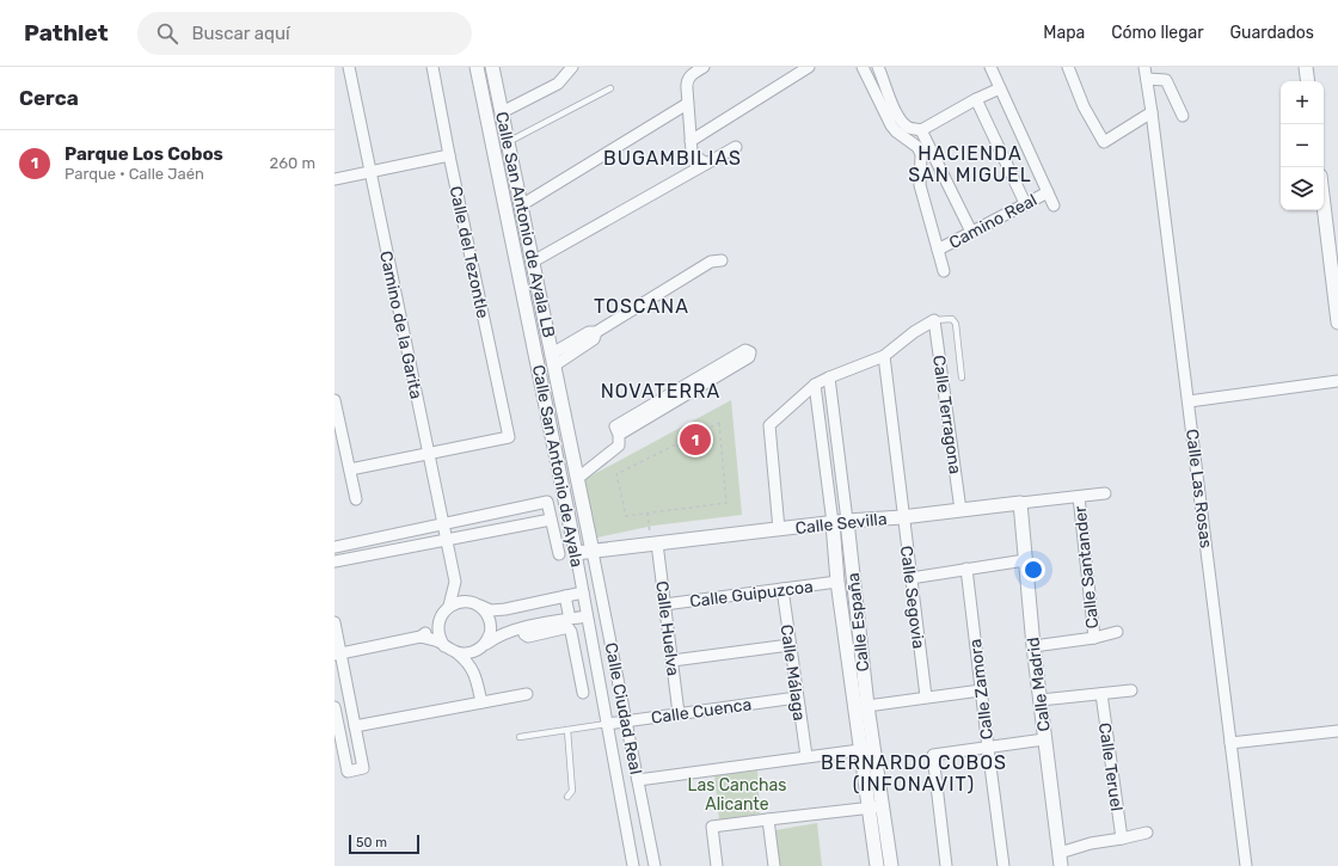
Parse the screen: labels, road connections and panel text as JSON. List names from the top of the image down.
{
  "streets": {
    "street": [
      "Camino Real",
      "Calle San Antonio de Ayala LB",
      "Calle del Tezontle",
      "Camino de la Garita",
      "Calle Terragona",
      "Calle San Antonio de Ayala",
      "Calle Las Rosas",
      "Calle Sevilla",
      "Calle Santander",
      "Calle Guipuzcoa",
      "Calle Segovia",
      "Calle España",
      "Calle Huelva",
      "Calle Málaga",
      "Calle Madrid",
      "Calle Zamora",
      "Calle Ciudad Real",
      "Calle Cuenca",
      "Calle Teruel"
    ]
  },
  "crossings": [
    ["Calle San Antonio de Ayala LB", "Calle Sevilla"],
    ["Calle San Antonio de Ayala LB", "Calle Ciudad Real"],
    ["Calle del Tezontle", "Camino de la Garita"],
    ["Calle Terragona", "Calle Sevilla"],
    ["Calle San Antonio de Ayala", "Calle Sevilla"],
    ["Calle San Antonio de Ayala", "Calle Cuenca"],
    ["Calle Sevilla", "Calle Santander"],
    ["Calle Sevilla", "Calle Segovia"],
    ["Calle Sevilla", "Calle España"],
    ["Calle Sevilla", "Calle Huelva"],
    ["Calle Sevilla", "Calle Madrid"],
    ["Calle Sevilla", "Calle Ciudad Real"],
    ["Calle Guipuzcoa", "Calle España"],
    ["Calle Guipuzcoa", "Calle Huelva"],
    ["Calle Guipuzcoa", "Calle Málaga"],
    ["Calle Huelva", "Calle Cuenca"],
    ["Calle Málaga", "Calle Cuenca"],
    ["Calle Ciudad Real", "Calle Cuenca"]
  ],
  "districts": [
    "HACIENDA SAN MIGUEL",
    "BUGAMBILIAS",
    "TOSCANA",
    "NOVATERRA",
    "BERNARDO COBOS (INFONAVIT)"
  ],
  "parks": ["Las Canchas Alicante"],
  "scale_bar": "50 m",
  "page": {
    "header": "Pathlet",
    "search": "Buscar aquí",
    "nav": ["Mapa", "Cómo llegar", "Guardados"],
    "heading": "Cerca",
    "map_buttons": ["+", "−"],
    "list": [
      {
        "mark": "1",
        "name": "Parque Los Cobos",
        "note": "Parque · Calle Jaén",
        "value": "260 m"
      }
    ],
    "pins": "1",
    "scale": "50 m"
  }
}
